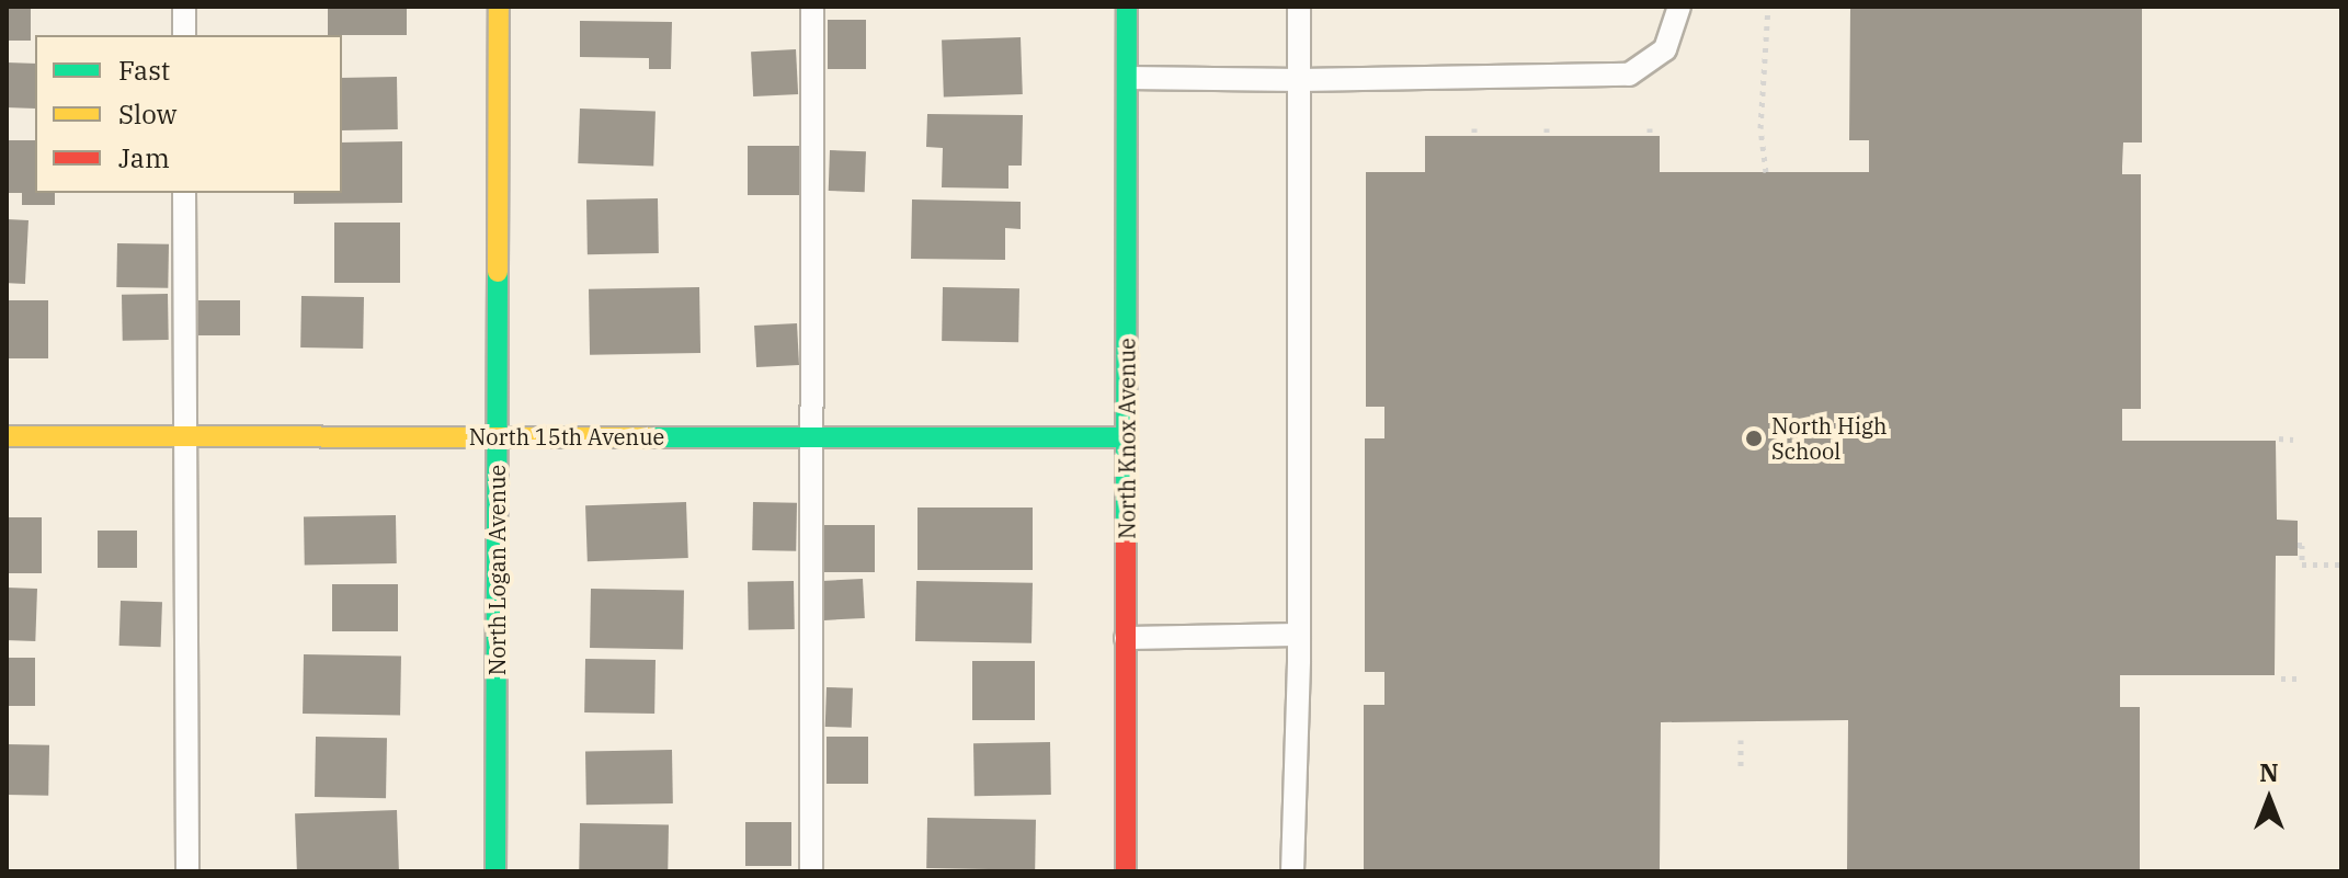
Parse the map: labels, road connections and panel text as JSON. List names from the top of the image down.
{
  "streets": {
    "street": ["North 15th Avenue", "North Knox Avenue", "North Logan Avenue"]
  },
  "crossings": [
    ["North 15th Avenue", "North Knox Avenue"],
    ["North 15th Avenue", "North Logan Avenue"]
  ],
  "places": ["North High School"],
  "legend": ["Fast", "Slow", "Jam"],
  "north": "top"
}
